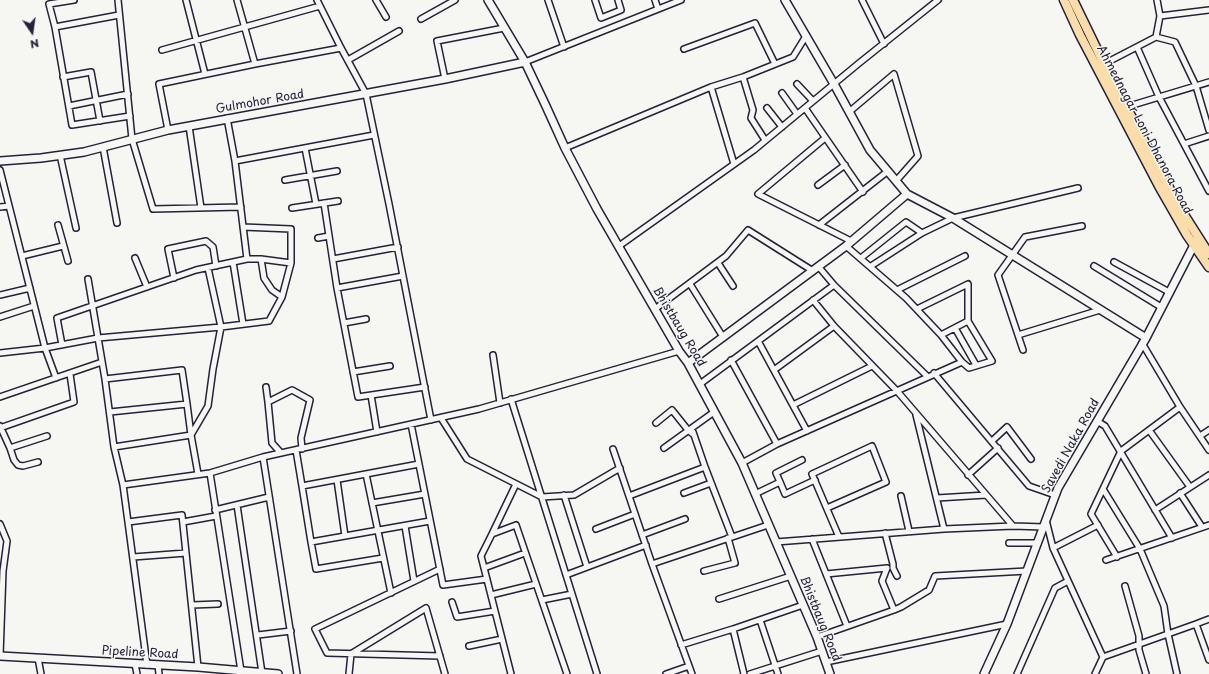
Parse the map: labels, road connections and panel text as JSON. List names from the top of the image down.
{
  "streets": {
    "main road": ["Ahmednagar Loni Dhanora Road"],
    "street": [
      "Gulmohor Road",
      "Bhistbaug Road",
      "Savedi Naka Road",
      "Pipeline Road"
    ]
  },
  "crossings": [
    ["Gulmohor Road", "Bhistbaug Road"],
    ["Ahmednagar Loni Dhanora Road", "Savedi Naka Road"]
  ],
  "north": "bottom"
}
